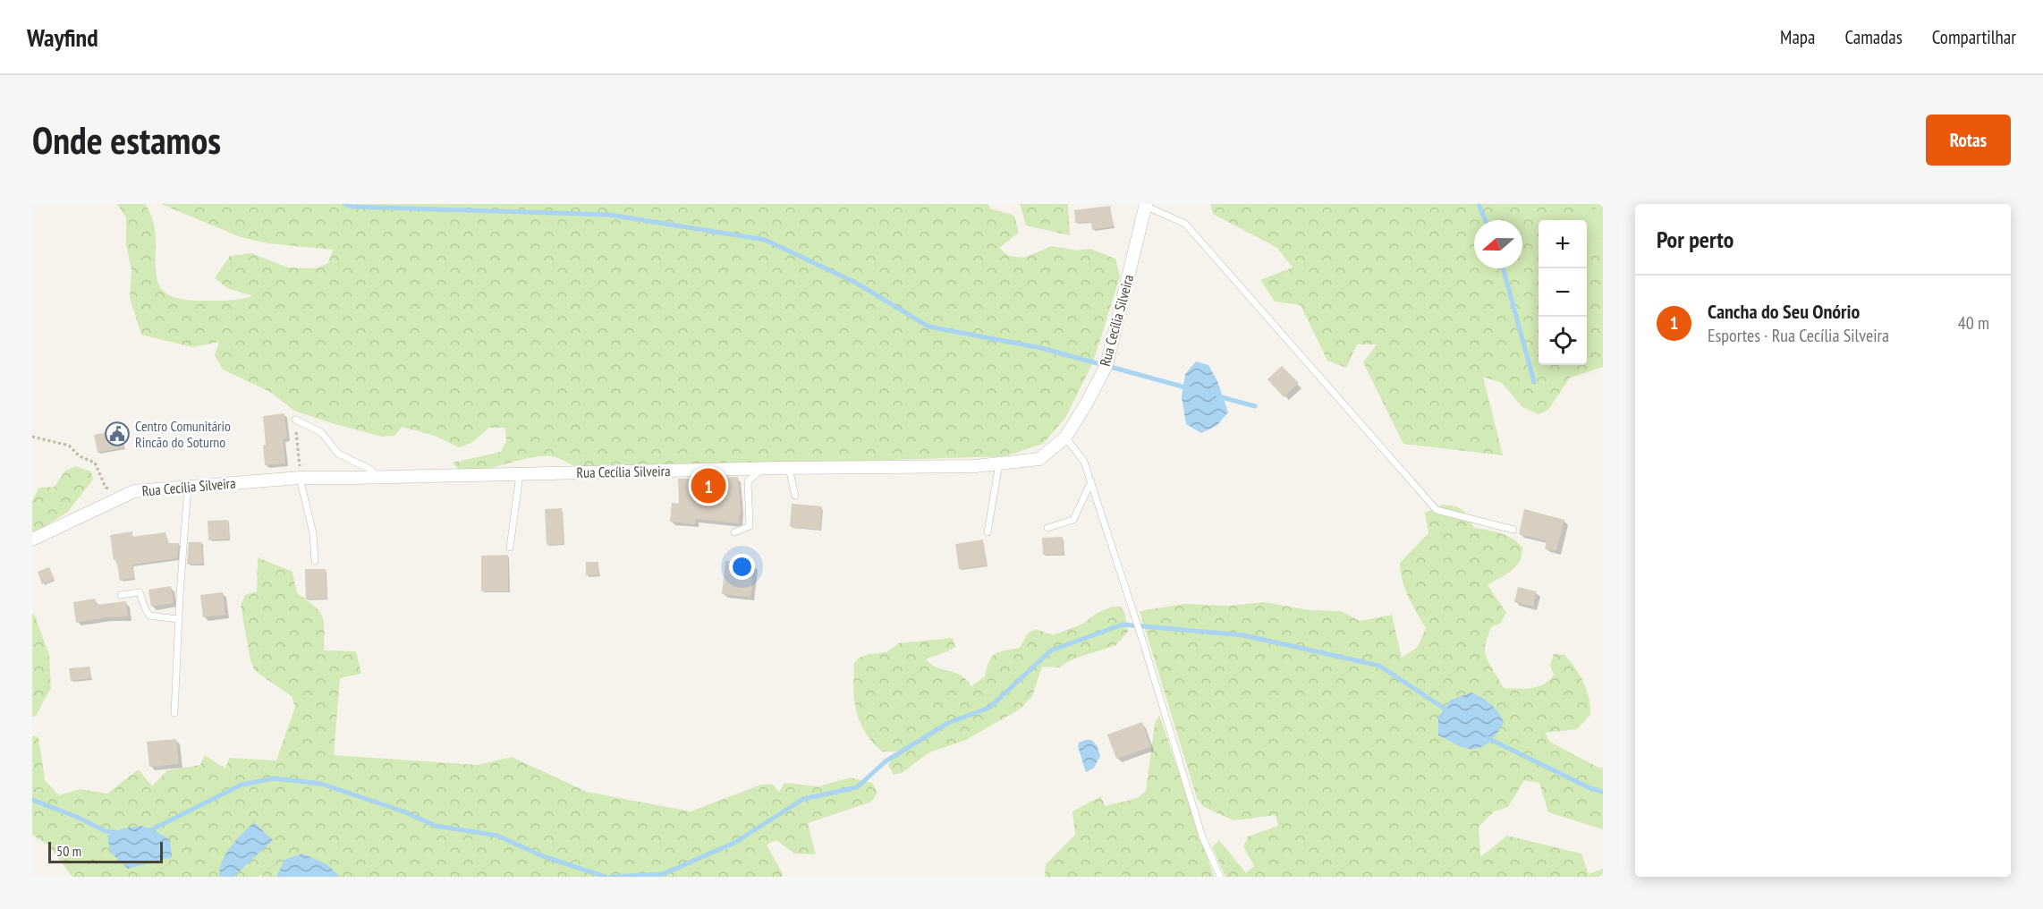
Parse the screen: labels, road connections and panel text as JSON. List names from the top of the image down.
{
  "streets": {
    "street": ["Rua Cecília Silveira"]
  },
  "places": {
    "public building": ["Centro Comunitário Rincão do Soturno"]
  },
  "scale_bar": "50 m",
  "north": "left",
  "page": {
    "header": "Wayfind",
    "nav": ["Mapa", "Camadas", "Compartilhar"],
    "buttons": "Rotas",
    "title": "Onde estamos",
    "heading": "Por perto",
    "map_buttons": ["+", "−"],
    "list": [
      {
        "mark": "1",
        "name": "Cancha do Seu Onório",
        "note": "Esportes · Rua Cecília Silveira",
        "value": "40 m"
      }
    ],
    "pins": "1",
    "scale": "50 m"
  }
}
